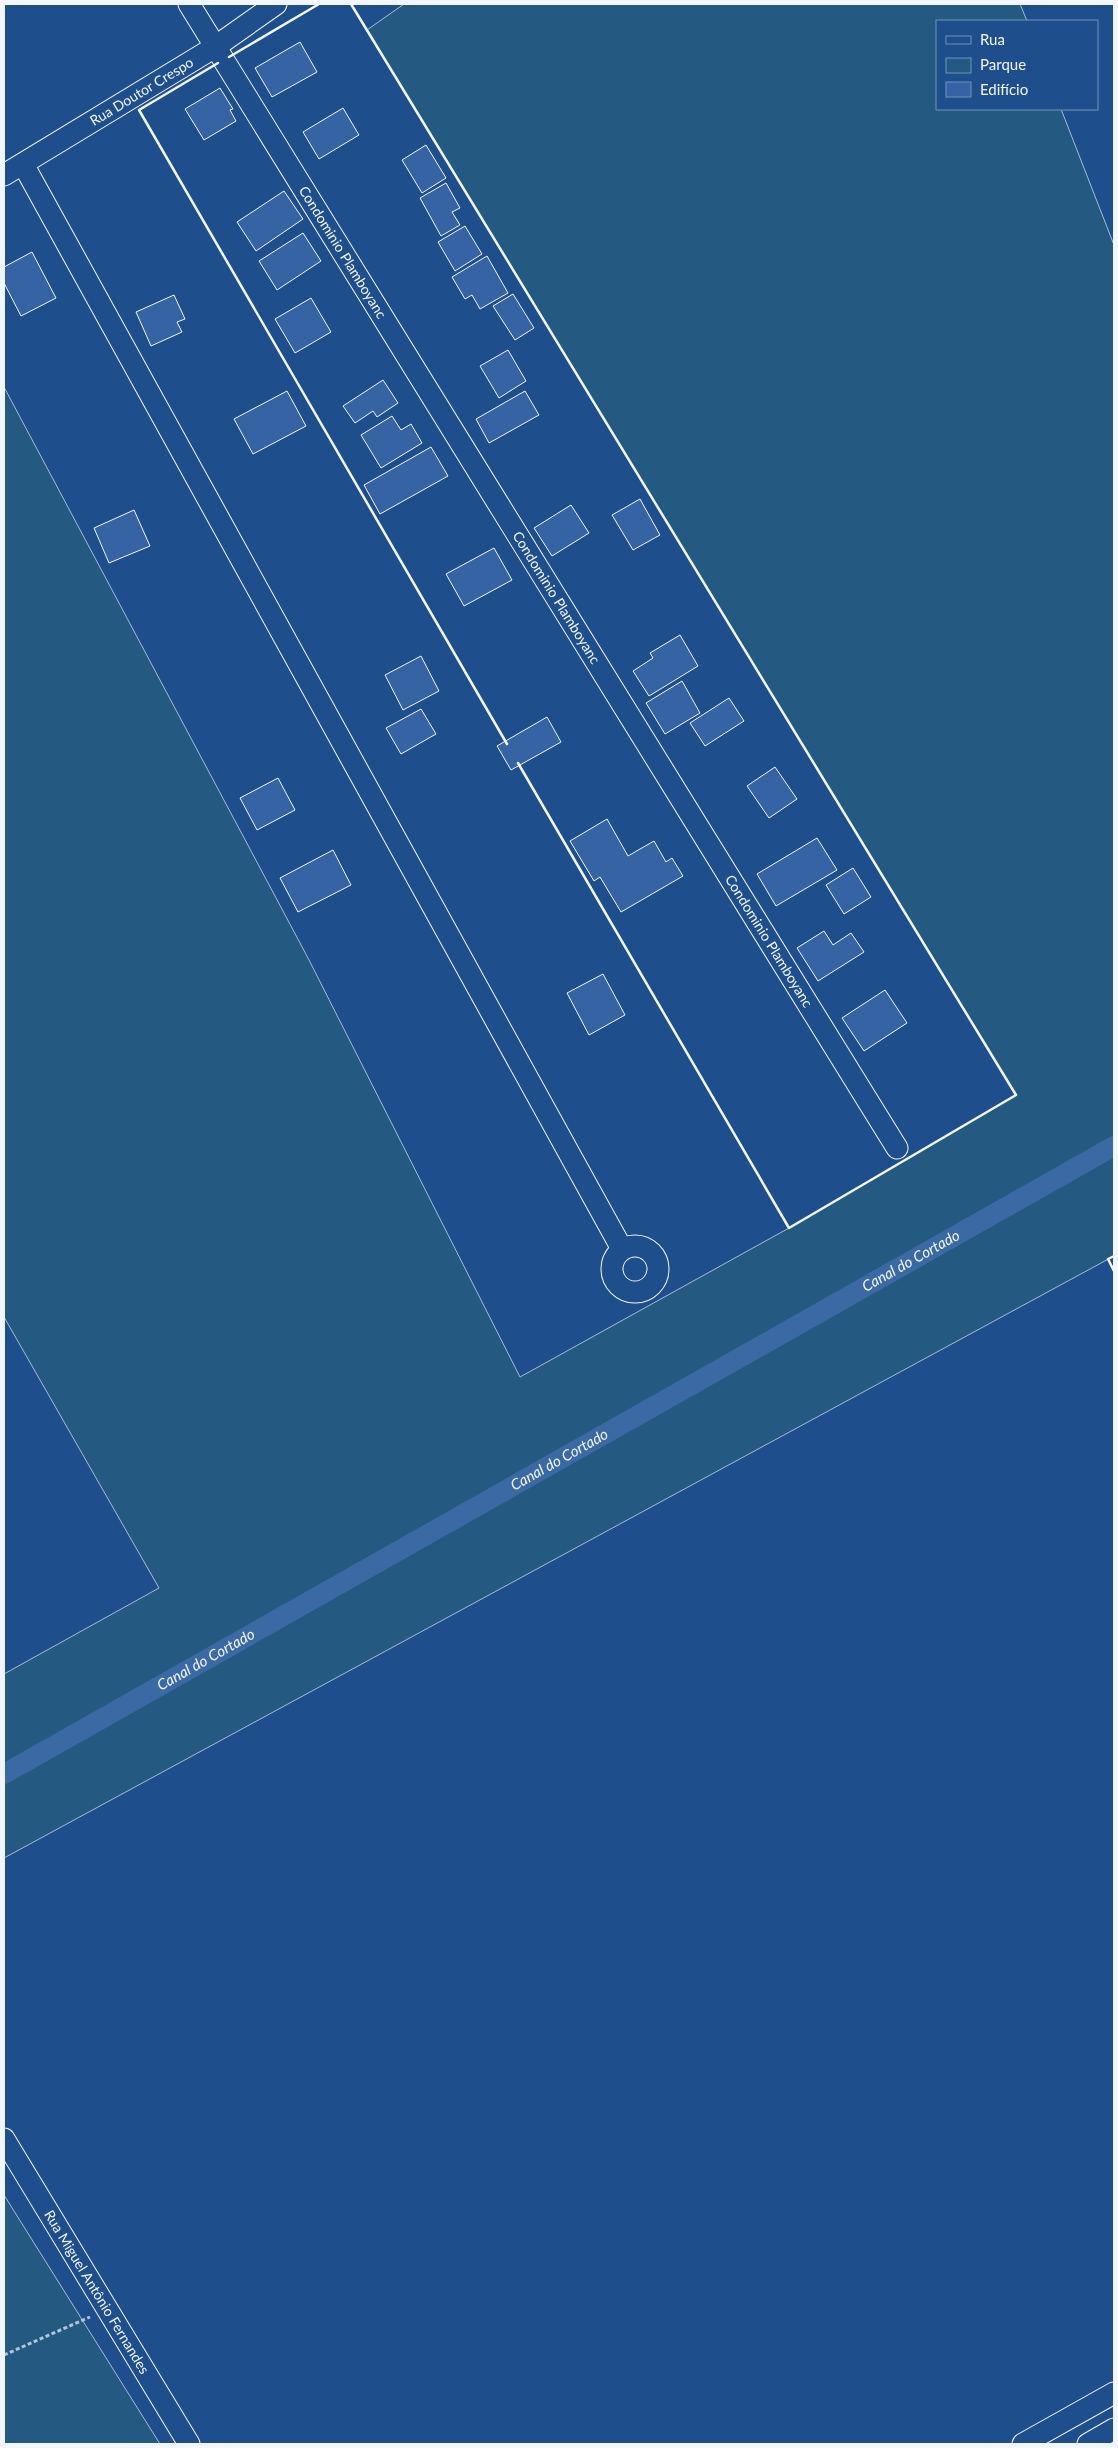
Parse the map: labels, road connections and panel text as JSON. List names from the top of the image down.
{
  "streets": {
    "street": ["Rua Doutor Crespo", "Condominio Plamboyanc", "Rua Miguel Antônio Fernandes"]
  },
  "crossings": [
    ["Rua Doutor Crespo", "Condominio Plamboyanc"]
  ],
  "water": ["Canal do Cortado"],
  "legend": ["Rua", "Parque", "Edifício"]
}
